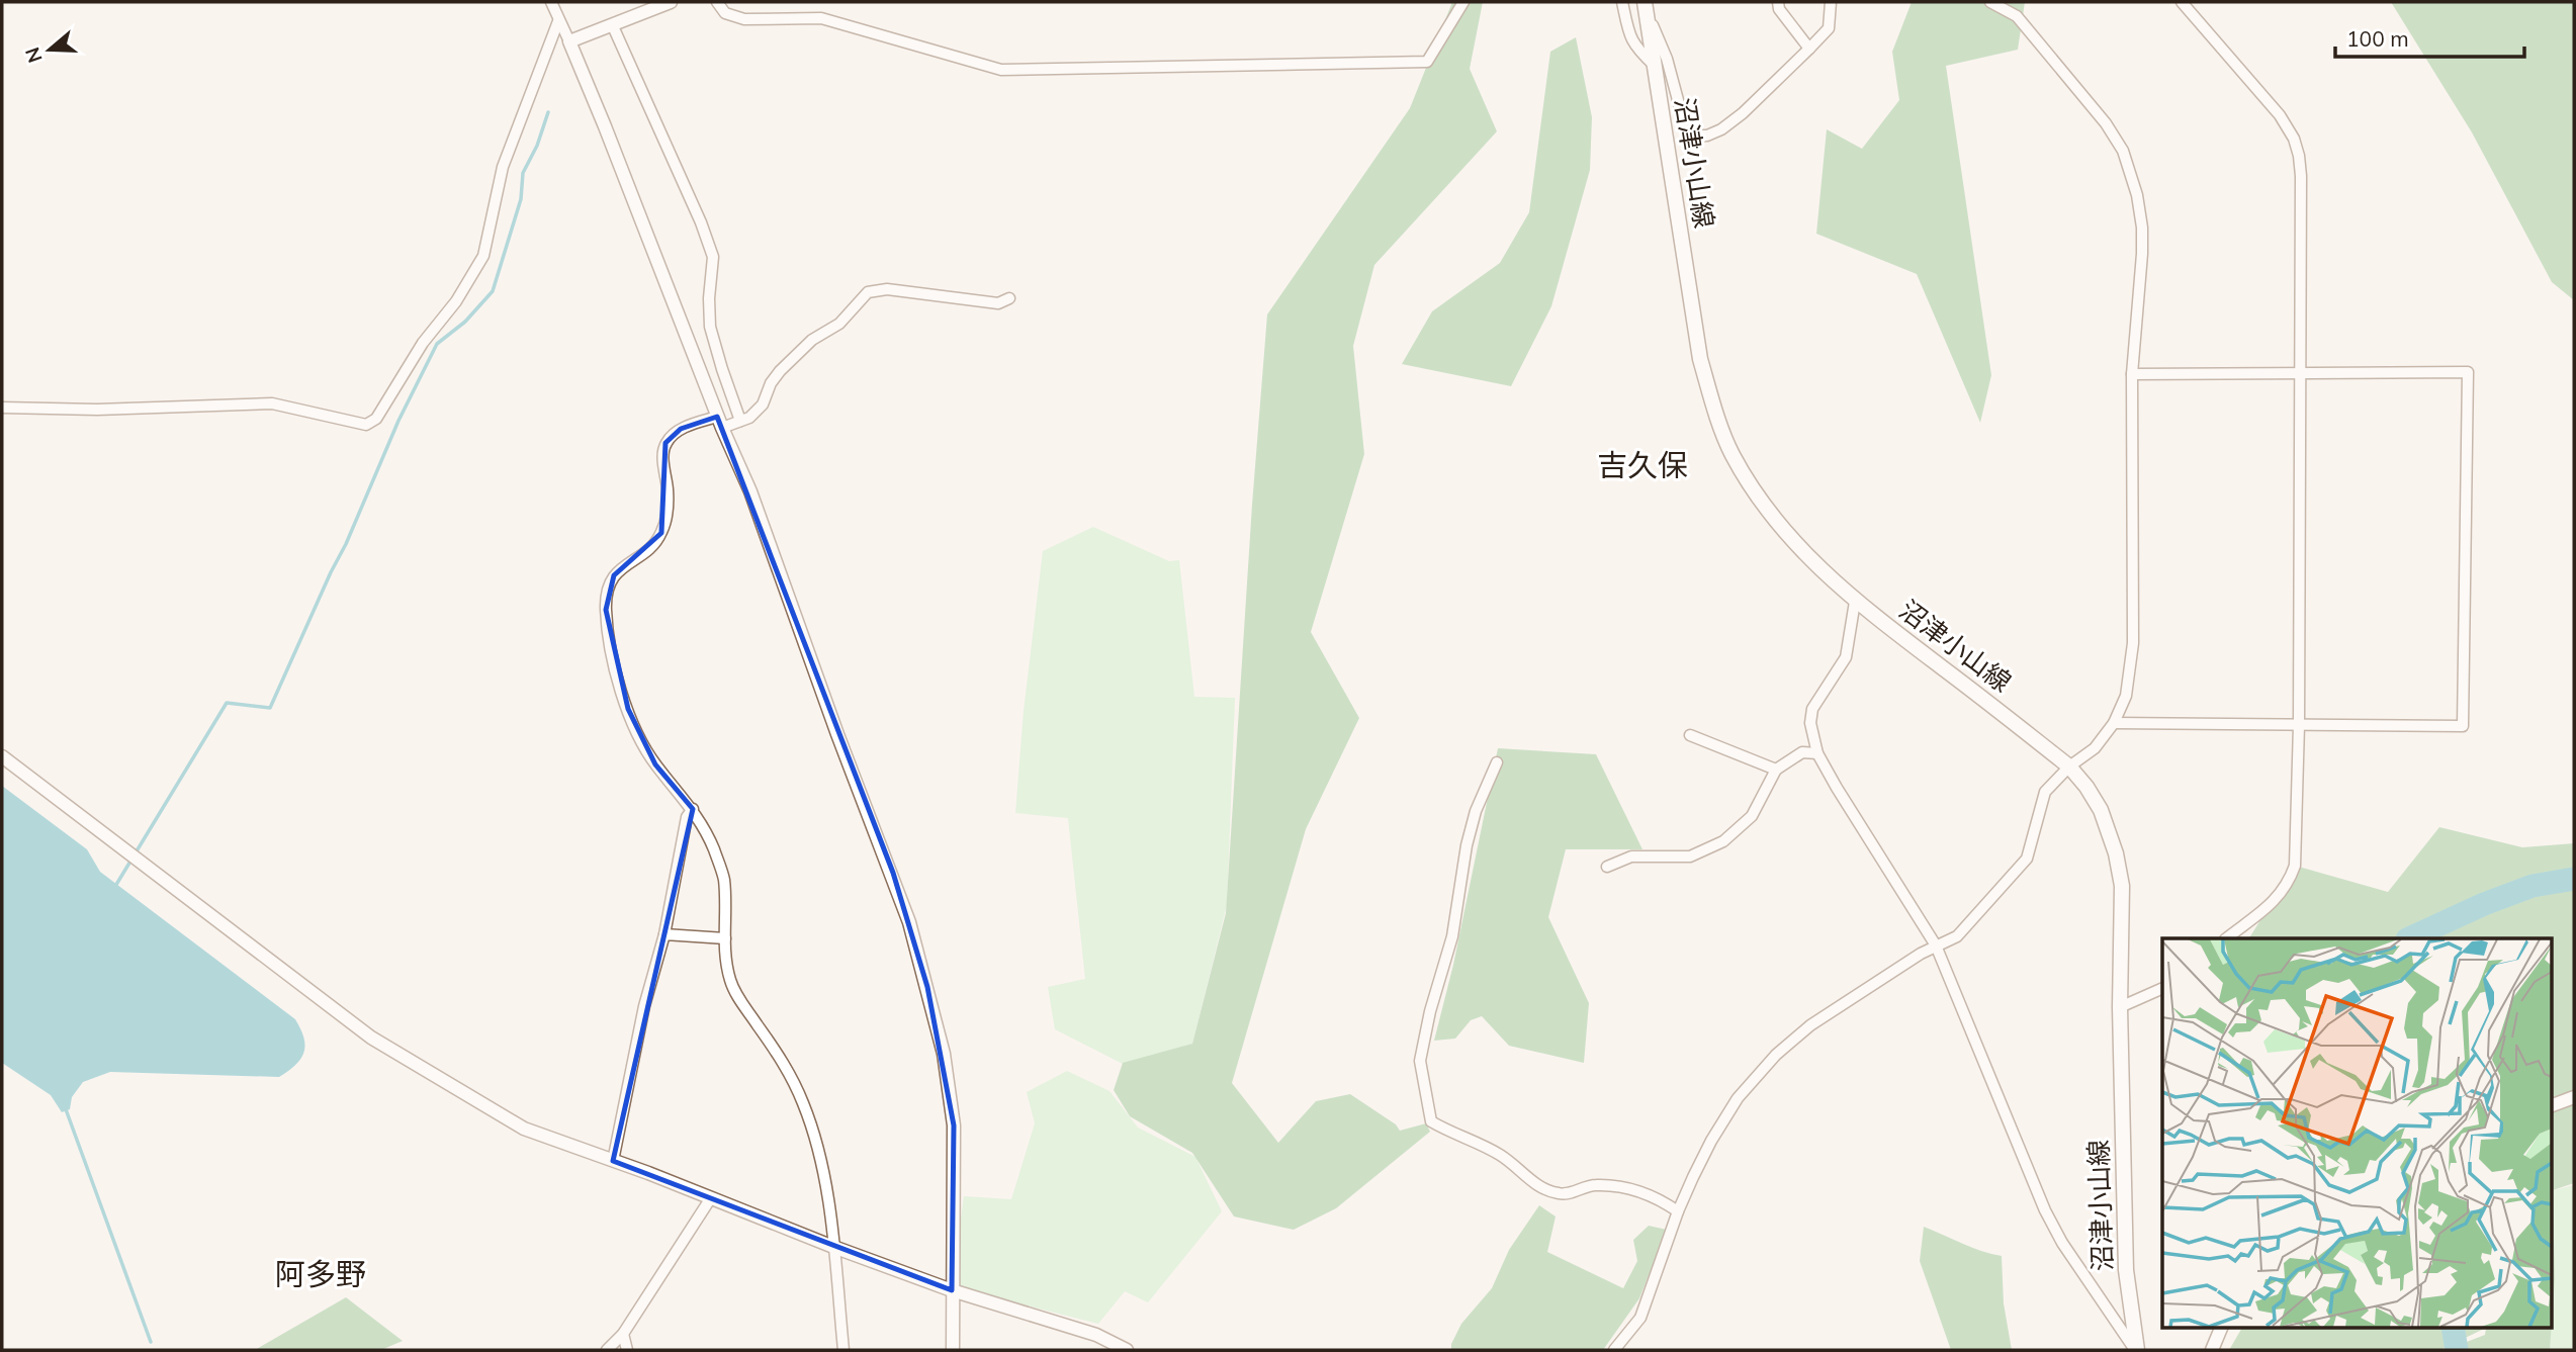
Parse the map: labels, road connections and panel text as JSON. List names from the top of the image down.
{
  "streets": {
    "main road": ["沼津小山線"]
  },
  "districts": ["吉久保", "阿多野"],
  "scale_bar": "100 m",
  "north": "left"
}
